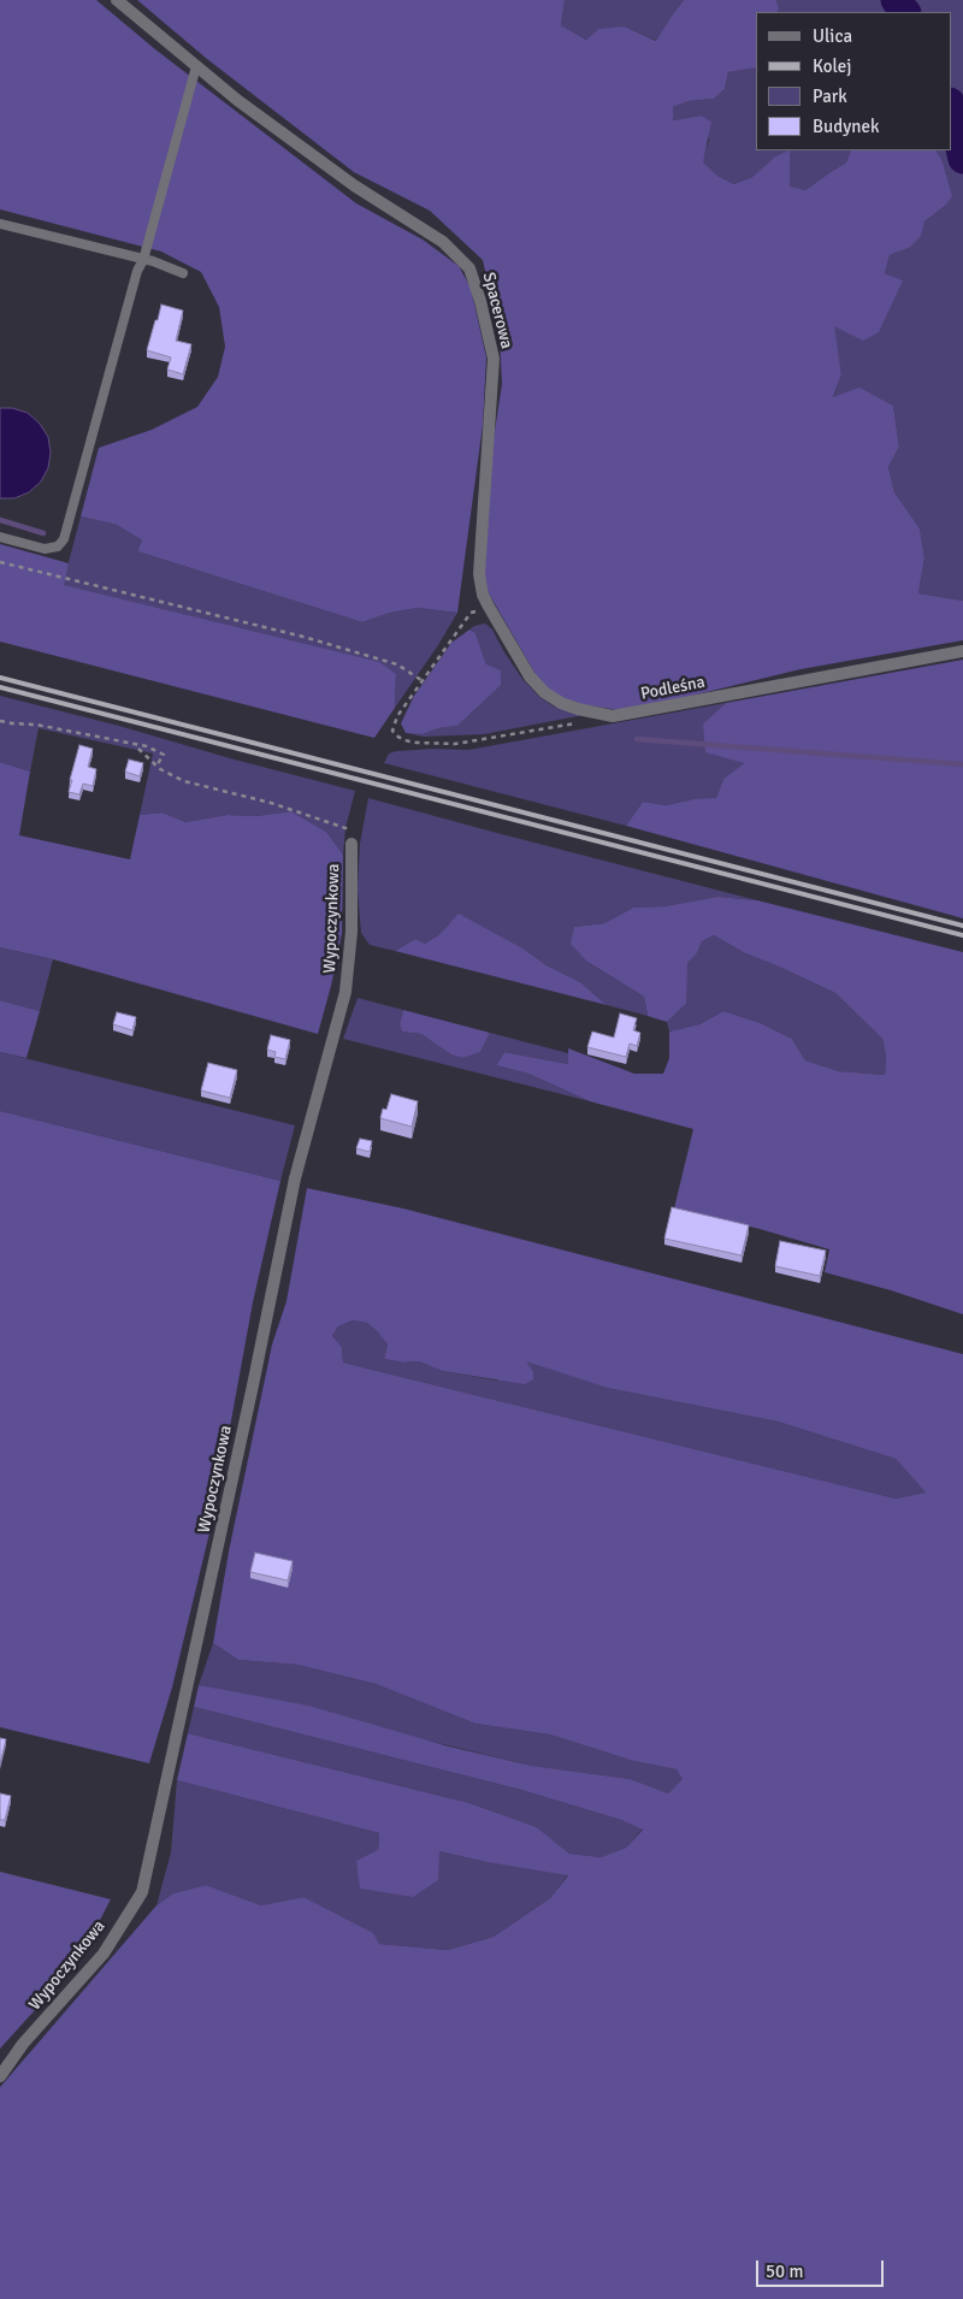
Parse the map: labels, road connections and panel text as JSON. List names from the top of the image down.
{
  "streets": {
    "street": ["Spacerowa", "Podleśna", "Wypoczynkowa"]
  },
  "crossings": [
    ["Spacerowa", "Podleśna"]
  ],
  "legend": [
    "Ulica",
    "Kolej",
    "Park",
    "Budynek"
  ],
  "scale_bar": "50 m"
}
